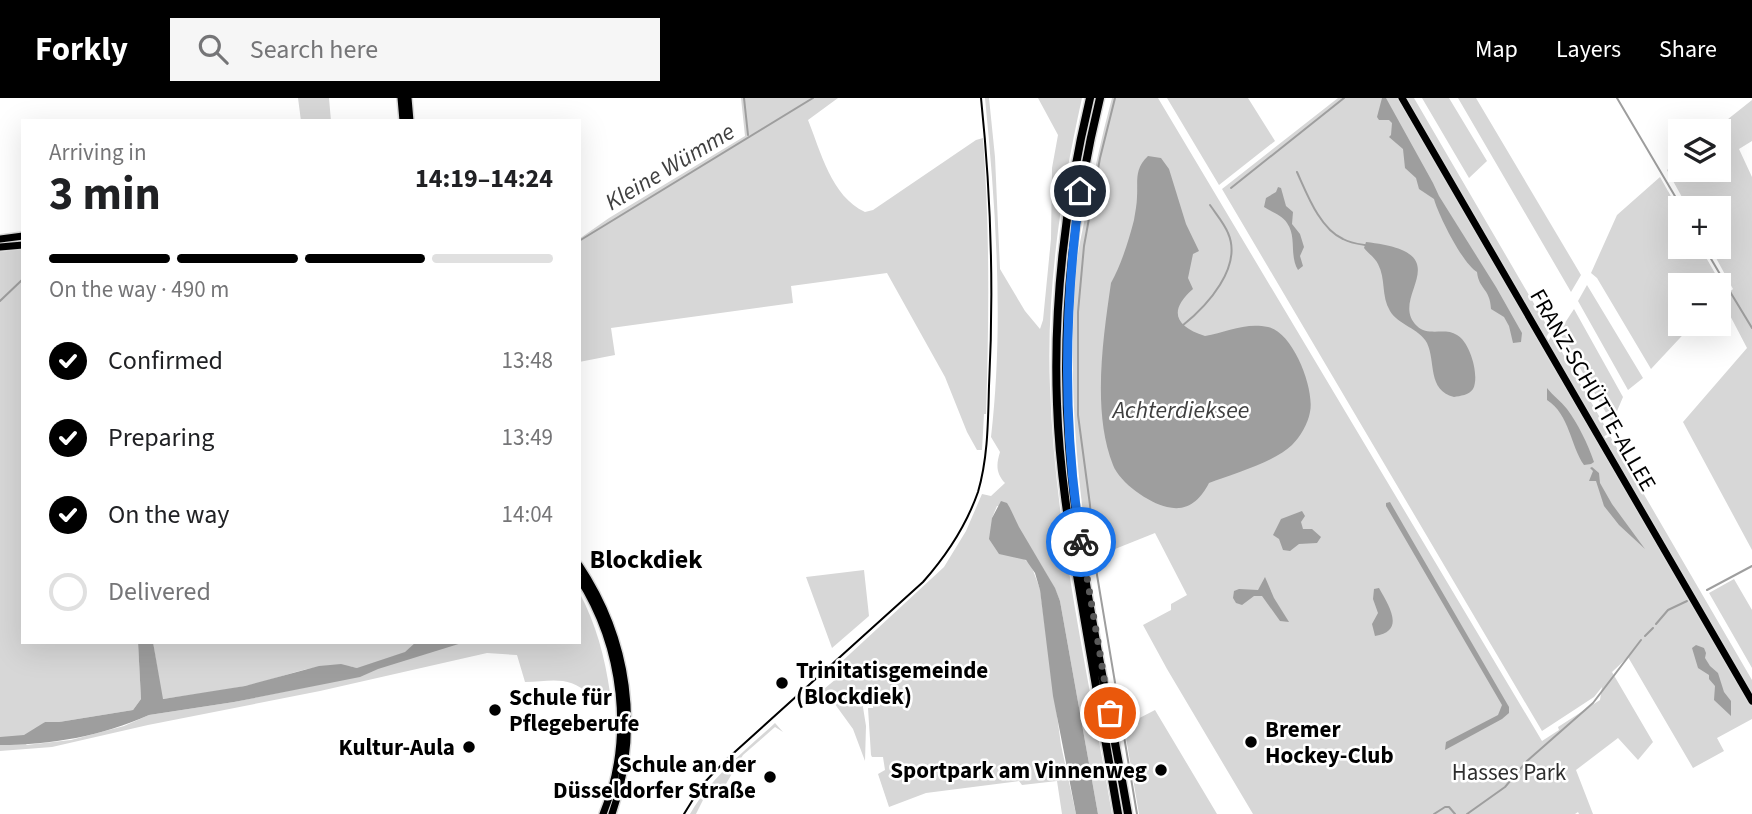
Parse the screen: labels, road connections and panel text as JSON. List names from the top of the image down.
{
  "streets": {
    "main road": ["FRANZ-SCHÜTTE-ALLEE"]
  },
  "districts": ["Blockdiek"],
  "water": ["Kleine Wümme", "Achterdieksee"],
  "parks": ["Hasses Park"],
  "places": [
    "Trinitatisgemeinde (Blockdiek)",
    "Schule für Pflegeberufe",
    "Bremer Hockey-Club",
    "Kultur-Aula",
    "Sportpark am Vinnenweg",
    "Schule an der Düsseldorfer Straße"
  ],
  "page": {
    "header": "Forkly",
    "search": "Search here",
    "nav": ["Map", "Layers", "Share"],
    "map_buttons": ["+", "−"],
    "heading": ["3 min", "Arriving in", "14:19–14:24"],
    "bar": "On the way · 490 m",
    "list": [
      ["Confirmed", "13:48"],
      ["Preparing", "13:49"],
      ["On the way", "14:04"],
      "Delivered"
    ]
  }
}
